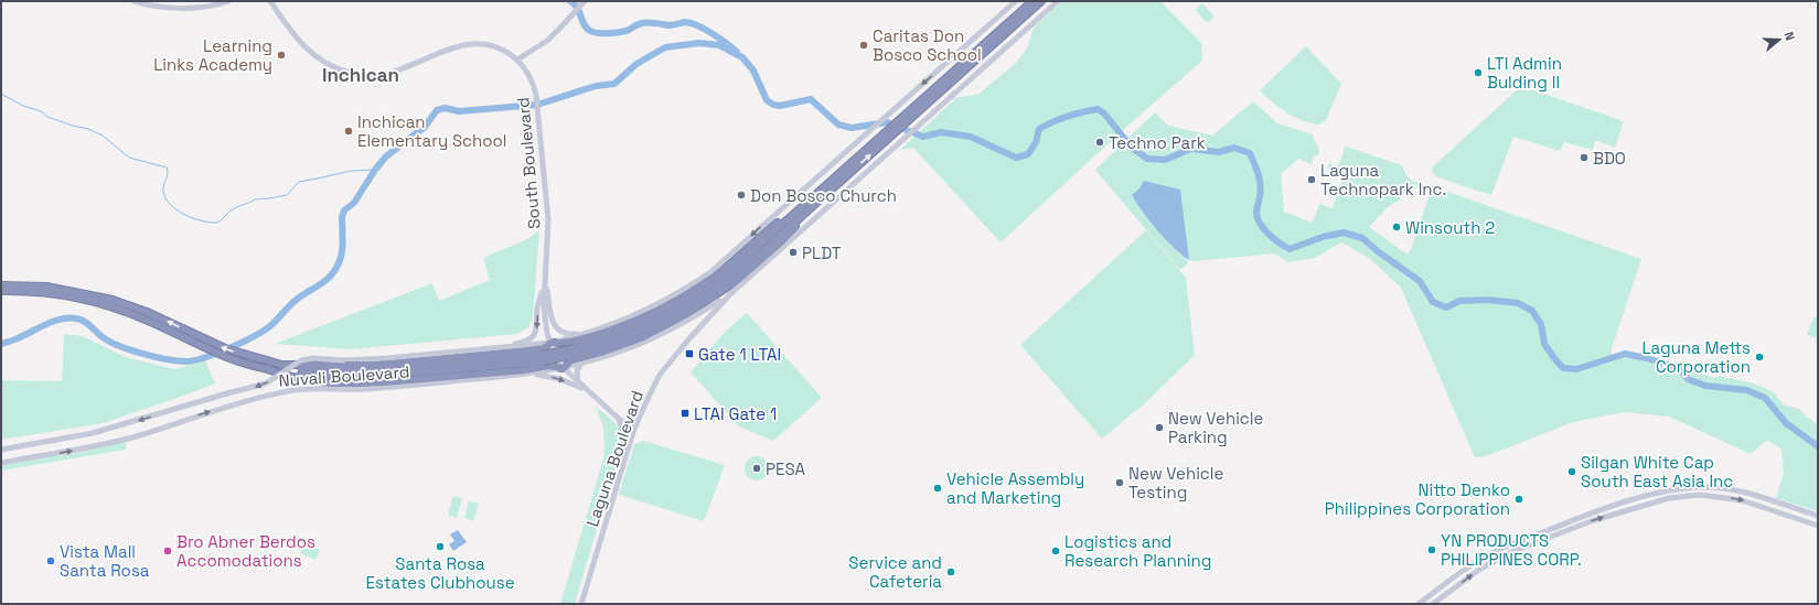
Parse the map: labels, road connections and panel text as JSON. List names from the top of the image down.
{
  "streets": {
    "main road": ["South Boulevard", "Nuvali Boulevard", "Laguna Boulevard"]
  },
  "crossings": [
    ["South Boulevard", "Nuvali Boulevard"],
    ["South Boulevard", "Laguna Boulevard"],
    ["Nuvali Boulevard", "Laguna Boulevard"]
  ],
  "districts": ["Inchican"],
  "places": {
    "other": [
      "Caritas Don Bosco School",
      "Learning Links Academy",
      "LTI Admin Bulding II",
      "Inchican Elementary School",
      "Techno Park",
      "BDO",
      "Laguna Technopark Inc.",
      "Don Bosco Church",
      "Winsouth 2",
      "PLDT",
      "Laguna Metts Corporation",
      "New Vehicle Parking",
      "PESA",
      "Silgan White Cap South East Asia Inc",
      "New Vehicle Testing",
      "Vehicle Assembly and Marketing",
      "Nitto Denko Philippines Corporation",
      "Santa Rosa Estates Clubhouse",
      "YN PRODUCTS PHILIPPINES CORP.",
      "Bro Abner Berdos Accomodations",
      "Logistics and Research Planning",
      "Vista Mall Santa Rosa",
      "Service and Cafeteria"
    ],
    "transit": ["Gate 1 LTAI", "LTAI Gate 1"]
  },
  "north": "right"
}
